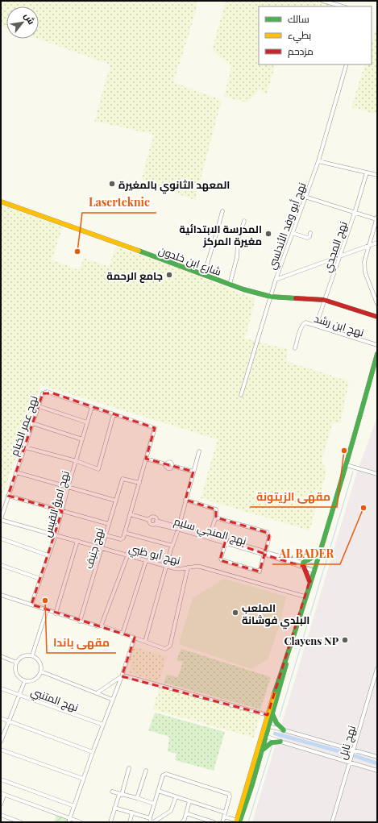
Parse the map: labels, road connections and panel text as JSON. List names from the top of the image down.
{
  "streets": {
    "street": [
      "نهج أبو وفد الأندلسي",
      "نهج المجدي",
      "شارع ابن خلدون",
      "نهج ابن رشد",
      "نهج عمر الخيام",
      "نهج امرؤ القيس",
      "نهج المنجي سليم",
      "نهج جنيف",
      "نهج أبو ظبي",
      "نهج المتنبي",
      "نهج نابل"
    ]
  },
  "crossings": [
    ["نهج أبو وفد الأندلسي", "شارع ابن خلدون"],
    ["نهج المجدي", "شارع ابن خلدون"],
    ["نهج المجدي", "نهج ابن رشد"],
    ["نهج عمر الخيام", "نهج امرؤ القيس"],
    ["نهج عمر الخيام", "نهج أبو ظبي"],
    ["نهج امرؤ القيس", "نهج أبو ظبي"],
    ["نهج جنيف", "نهج أبو ظبي"]
  ],
  "places": [
    "المعهد الثانوي بالمغيرة",
    "المدرسة الابتدائية مغيرة المركز",
    "Laserteknic",
    "جامع الرحمة",
    "مقهى الزيتونة",
    "AL BADER",
    "مقهى باندا",
    "الملعب البلدي فوشانة",
    "Clayens NP"
  ],
  "legend": ["سالك", "بطيء", "مزدحم"],
  "north": "top right"
}
